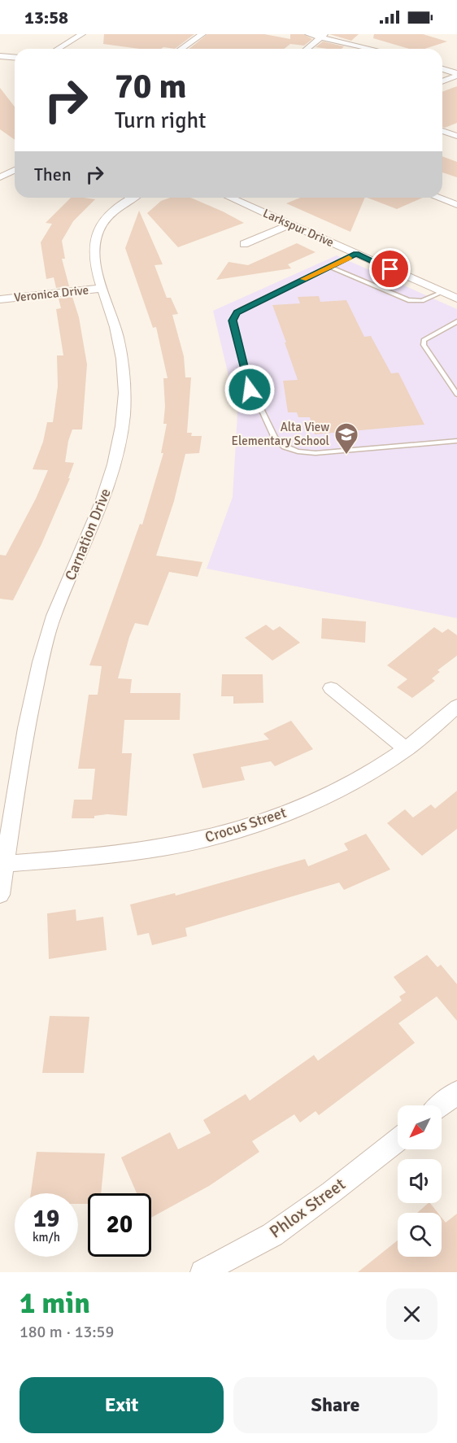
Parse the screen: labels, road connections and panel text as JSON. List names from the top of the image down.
{
  "streets": {
    "street": [
      "Larkspur Drive",
      "Veronica Drive",
      "Carnation Drive",
      "Crocus Street",
      "Phlox Street"
    ]
  },
  "crossings": [
    ["Veronica Drive", "Carnation Drive"],
    ["Carnation Drive", "Crocus Street"]
  ],
  "places": {
    "school or university": ["Alta View Elementary School"]
  },
  "north": "bottom left",
  "page": {
    "status": "13:58",
    "turn": ["70 m", "Turn right"],
    "then": "Then",
    "speed": "19 km/h",
    "limit": "20",
    "heading": ["1 min", "180 m · 13:59"],
    "buttons": ["Exit", "Share"]
  }
}
